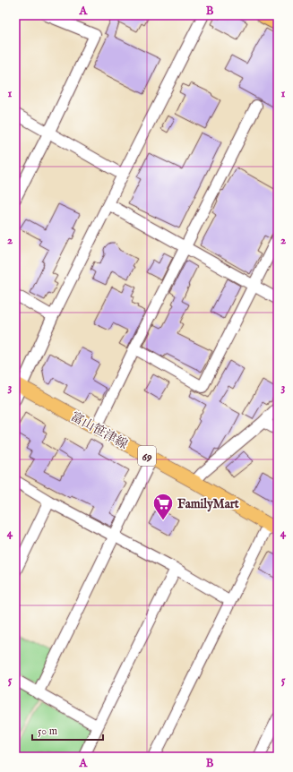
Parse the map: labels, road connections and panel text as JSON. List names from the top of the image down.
{
  "streets": {
    "main road": ["富山笹津線", "69"]
  },
  "places": {
    "supermarket": ["FamilyMart"]
  },
  "scale_bar": "50 m",
  "grid": {
    "columns": ["A", "B"],
    "rows": [
      "1",
      "2",
      "3",
      "4",
      "5"
    ]
  }
}
